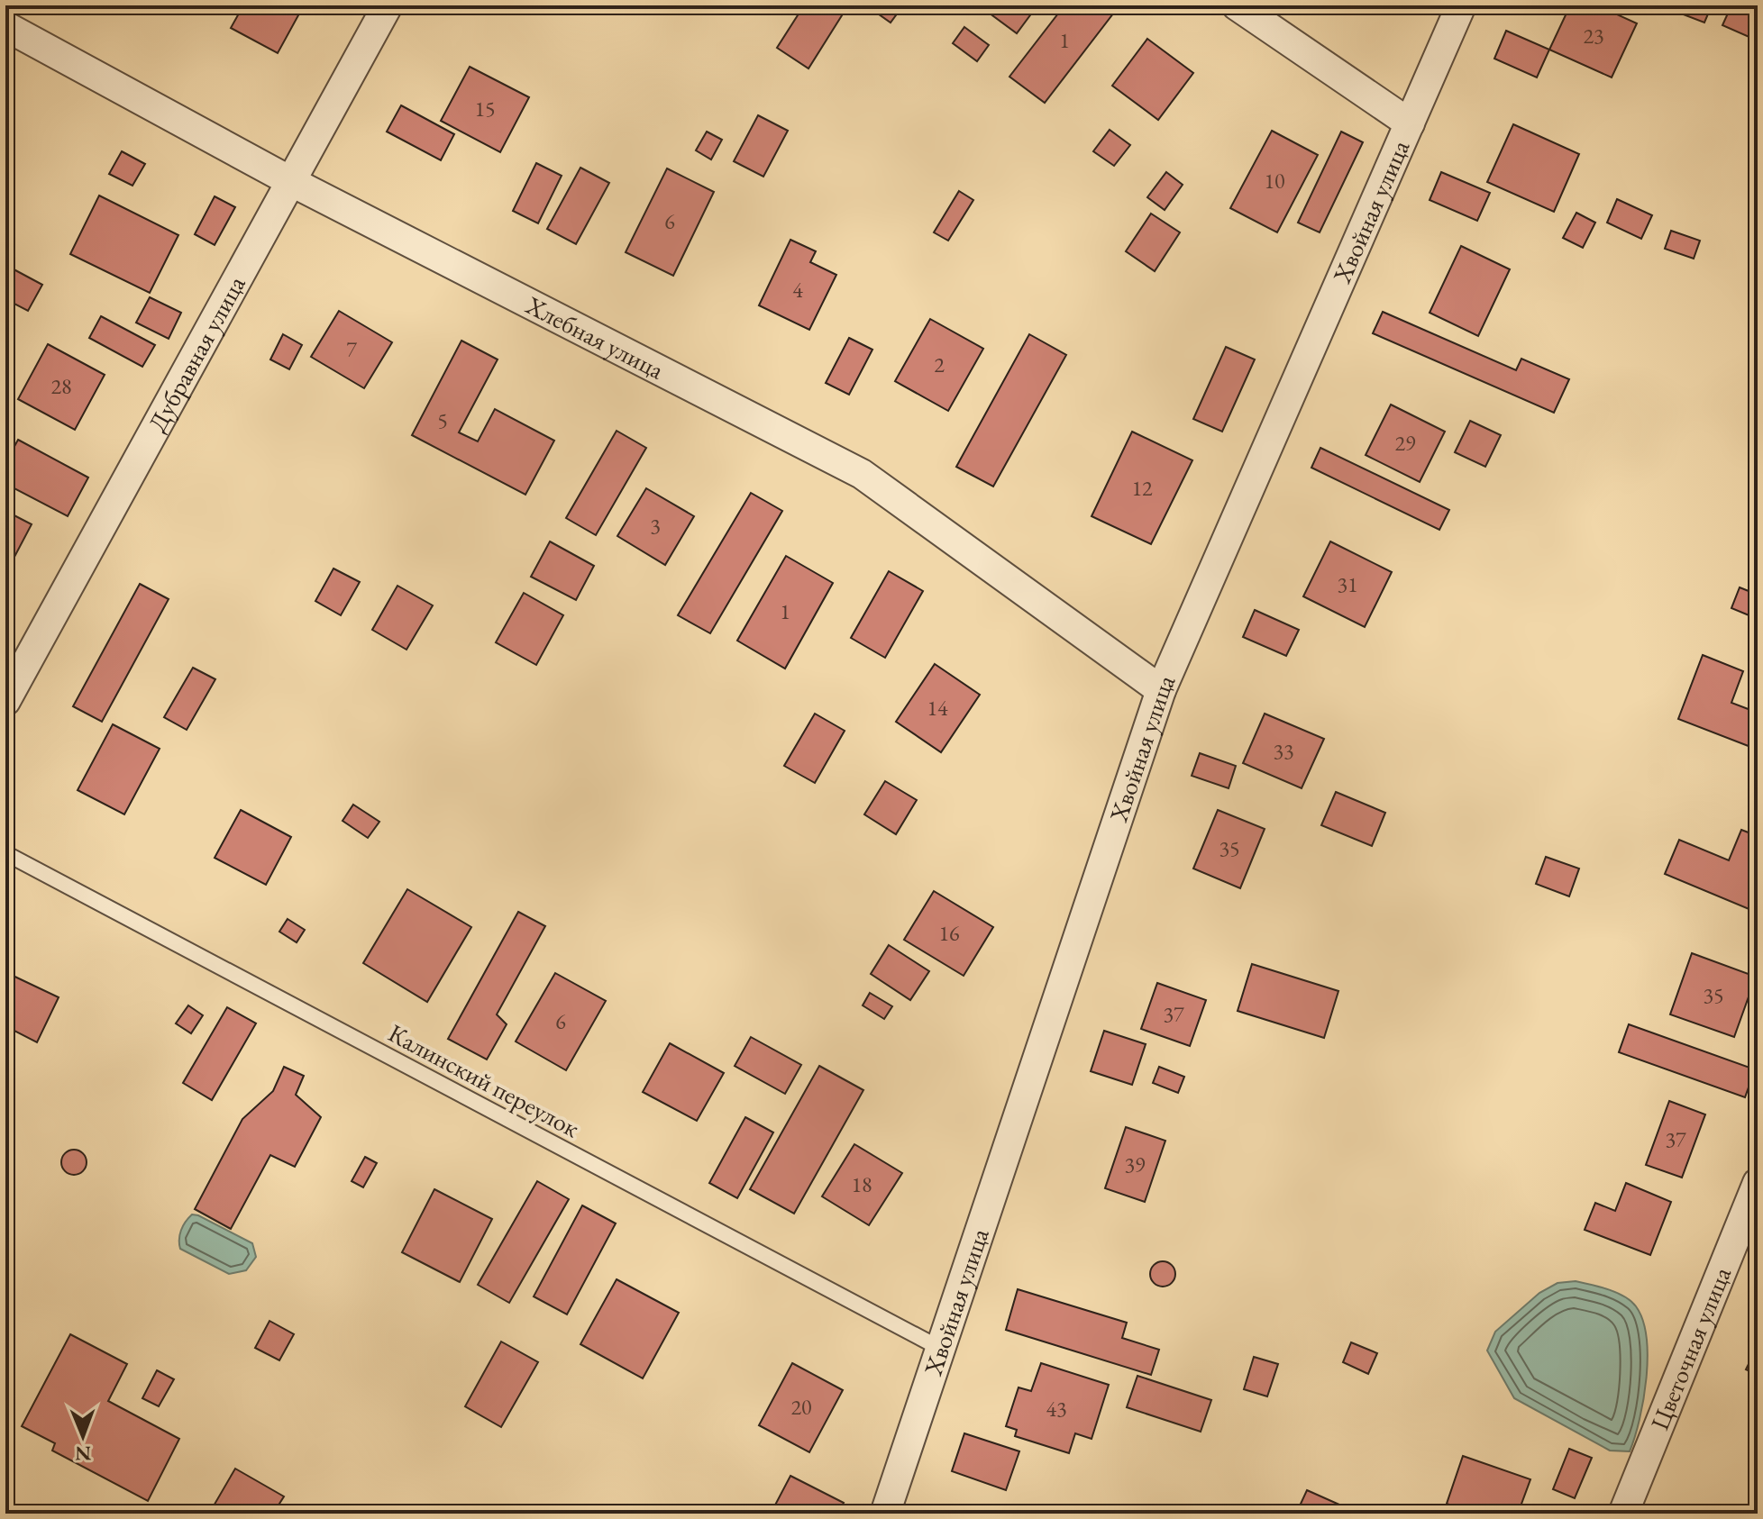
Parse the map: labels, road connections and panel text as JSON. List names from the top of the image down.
{
  "streets": {
    "street": [
      "Хвойная улица",
      "Хлебная улица",
      "Дубравная улица",
      "Цветочная улица"
    ],
    "lane": ["Калинский переулок"]
  },
  "crossings": [
    ["Хвойная улица", "Хлебная улица"],
    ["Хвойная улица", "Калинский переулок"],
    ["Хлебная улица", "Дубравная улица"]
  ],
  "house_numbers": [
    "23",
    "1",
    "15",
    "10",
    "6",
    "4",
    "7",
    "2",
    "28",
    "5",
    "29",
    "12",
    "3",
    "31",
    "1",
    "14",
    "33",
    "35",
    "16",
    "35",
    "37",
    "6",
    "37",
    "39",
    "18",
    "20",
    "43"
  ],
  "north": "bottom"
}
